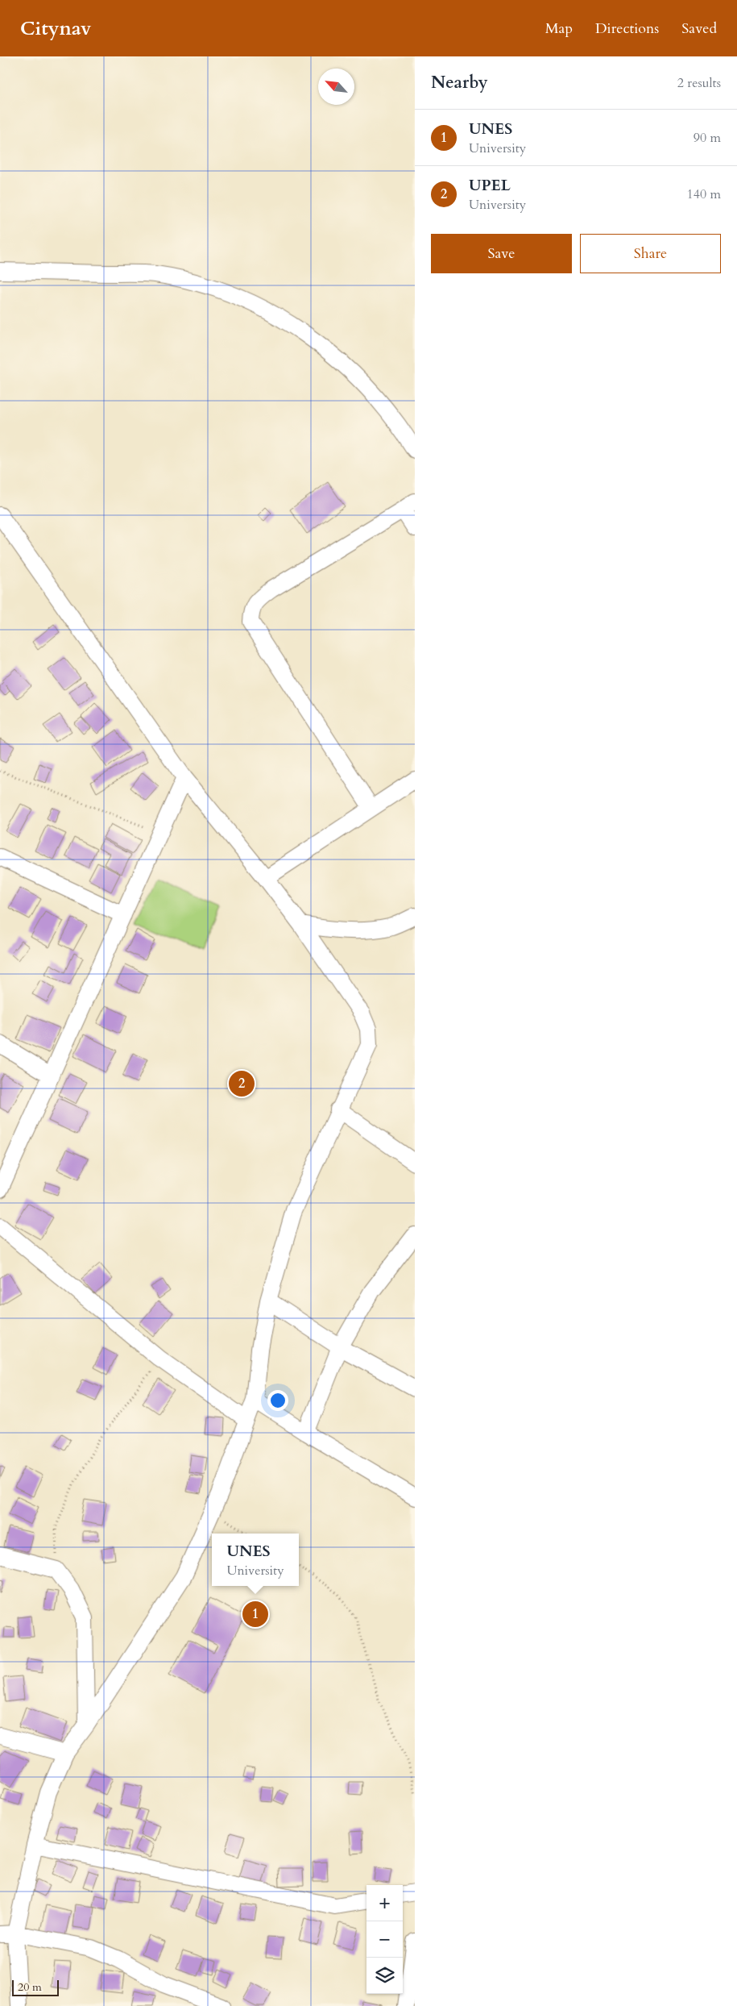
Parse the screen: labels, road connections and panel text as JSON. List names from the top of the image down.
{
  "scale_bar": "20 m",
  "north": "top left",
  "page": {
    "header": "Citynav",
    "nav": ["Map", "Directions", "Saved"],
    "heading": ["Nearby", "2 results"],
    "list": [
      {
        "mark": "1",
        "name": "UNES",
        "note": "University",
        "value": "90 m"
      },
      {
        "mark": "2",
        "name": "UPEL",
        "note": "University",
        "value": "140 m"
      }
    ],
    "buttons": ["Save", "Share"],
    "pins": ["2", "1"],
    "popup": ["UNES", "University"],
    "map_buttons": ["+", "−"],
    "scale": "20 m"
  }
}
